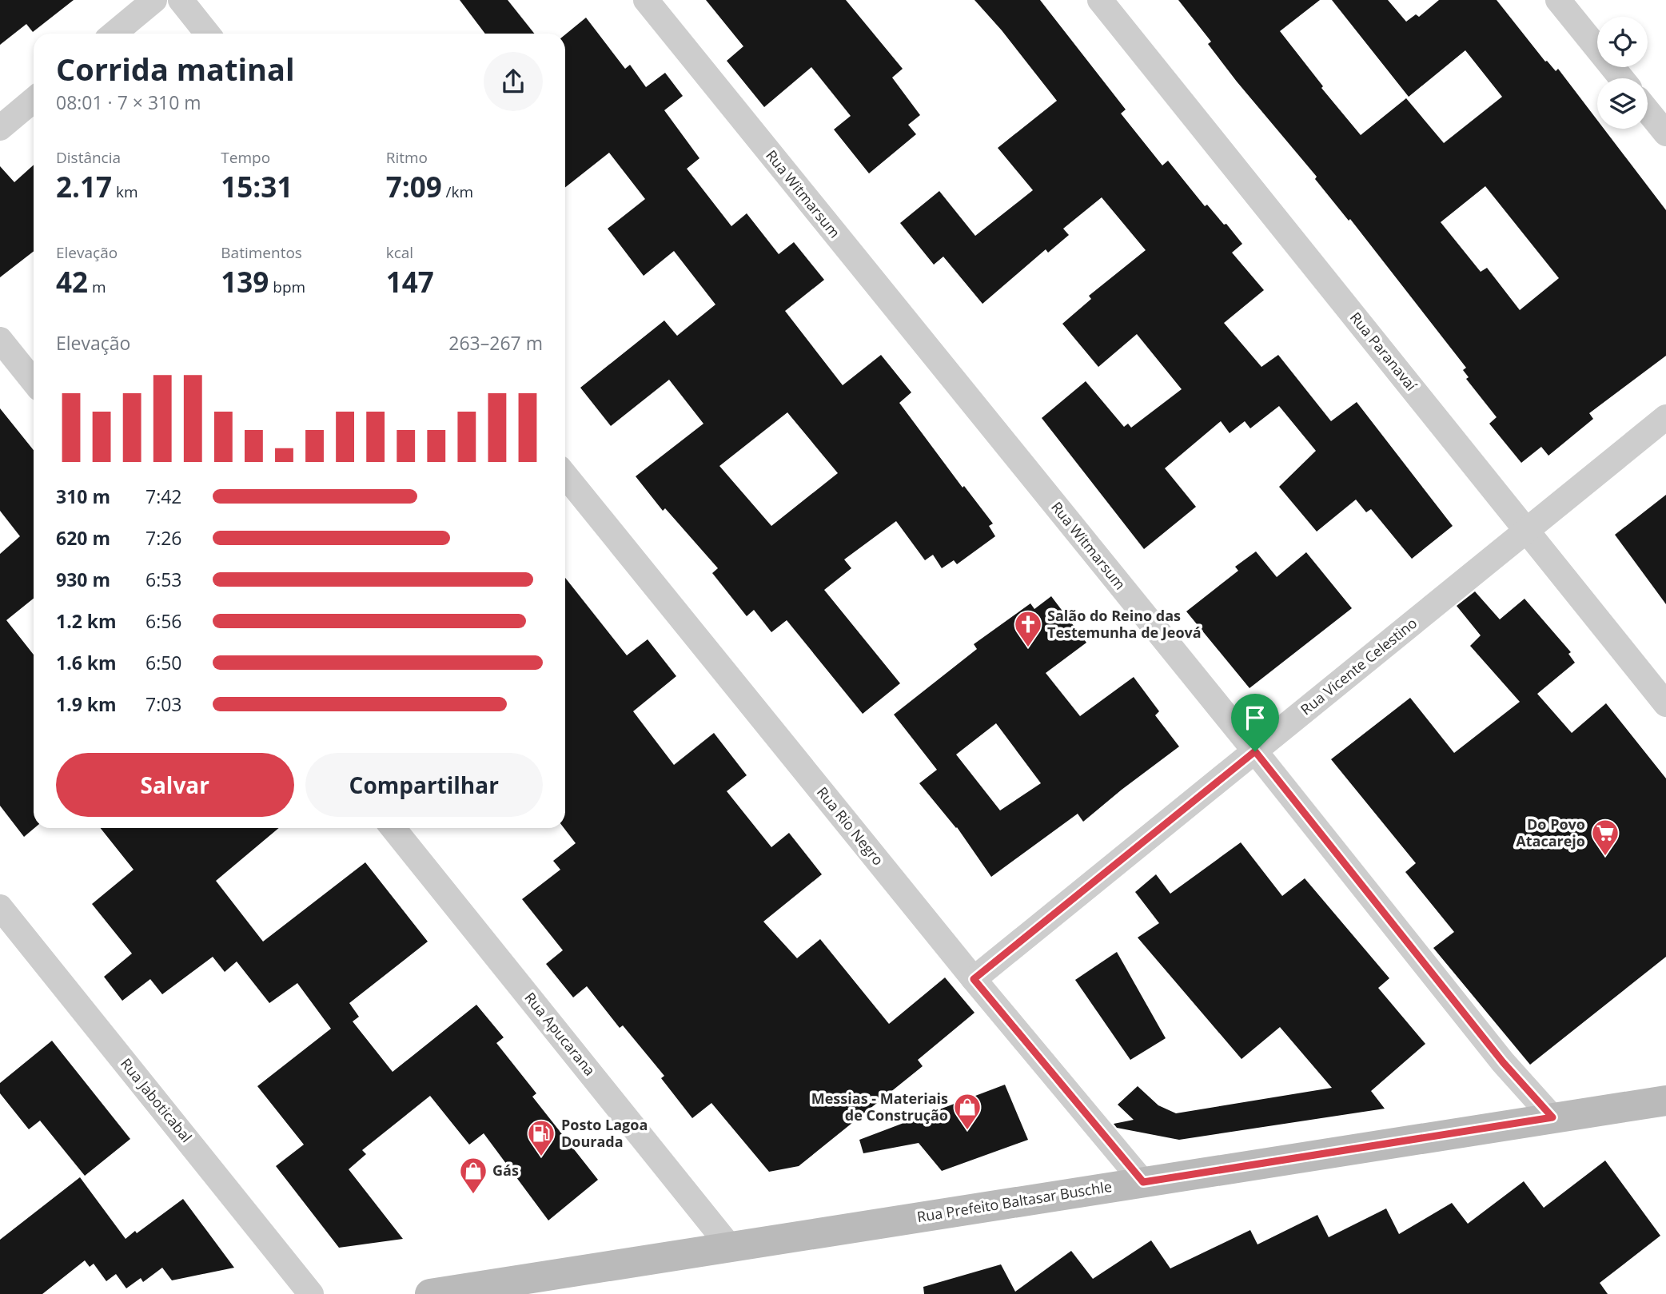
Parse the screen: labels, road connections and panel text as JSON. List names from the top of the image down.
{
  "streets": {
    "main road": ["Rua Prefeito Baltasar Buschle"],
    "street": [
      "Rua Witmarsum",
      "Rua Paranavaí",
      "Rua Vicente Celestino",
      "Rua Rio Negro",
      "Rua Apucarana",
      "Rua Jaboticabal"
    ]
  },
  "crossings": [
    ["Rua Witmarsum", "Rua Vicente Celestino"],
    ["Rua Witmarsum", "Rua Prefeito Baltasar Buschle"],
    ["Rua Paranavaí", "Rua Vicente Celestino"],
    ["Rua Vicente Celestino", "Rua Rio Negro"],
    ["Rua Rio Negro", "Rua Prefeito Baltasar Buschle"],
    ["Rua Apucarana", "Rua Prefeito Baltasar Buschle"]
  ],
  "places": {
    "church": ["Salão do Reino das Testemunha de Jeová"],
    "supermarket": ["Do Povo Atacarejo"],
    "shop": ["Messias - Materiais de Construção", "Gás"],
    "fuel station": ["Posto Lagoa Dourada"]
  },
  "page": {
    "heading": ["Corrida matinal", "08:01 · 7 × 310 m"],
    "stats": [
      ["Distância", "2.17 km"],
      ["Tempo", "15:31"],
      ["Ritmo", "7:09 /km"],
      ["Elevação", "42 m"],
      ["Batimentos", "139 bpm"],
      ["kcal", "147"]
    ],
    "chart": ["Elevação", "263–267 m"],
    "list": [
      {
        "name": "310 m",
        "note": "7:42"
      },
      {
        "name": "620 m",
        "note": "7:26"
      },
      {
        "name": "930 m",
        "note": "6:53"
      },
      {
        "name": "1.2 km",
        "note": "6:56"
      },
      {
        "name": "1.6 km",
        "note": "6:50"
      },
      {
        "name": "1.9 km",
        "note": "7:03"
      }
    ],
    "buttons": ["Salvar", "Compartilhar"]
  }
}
